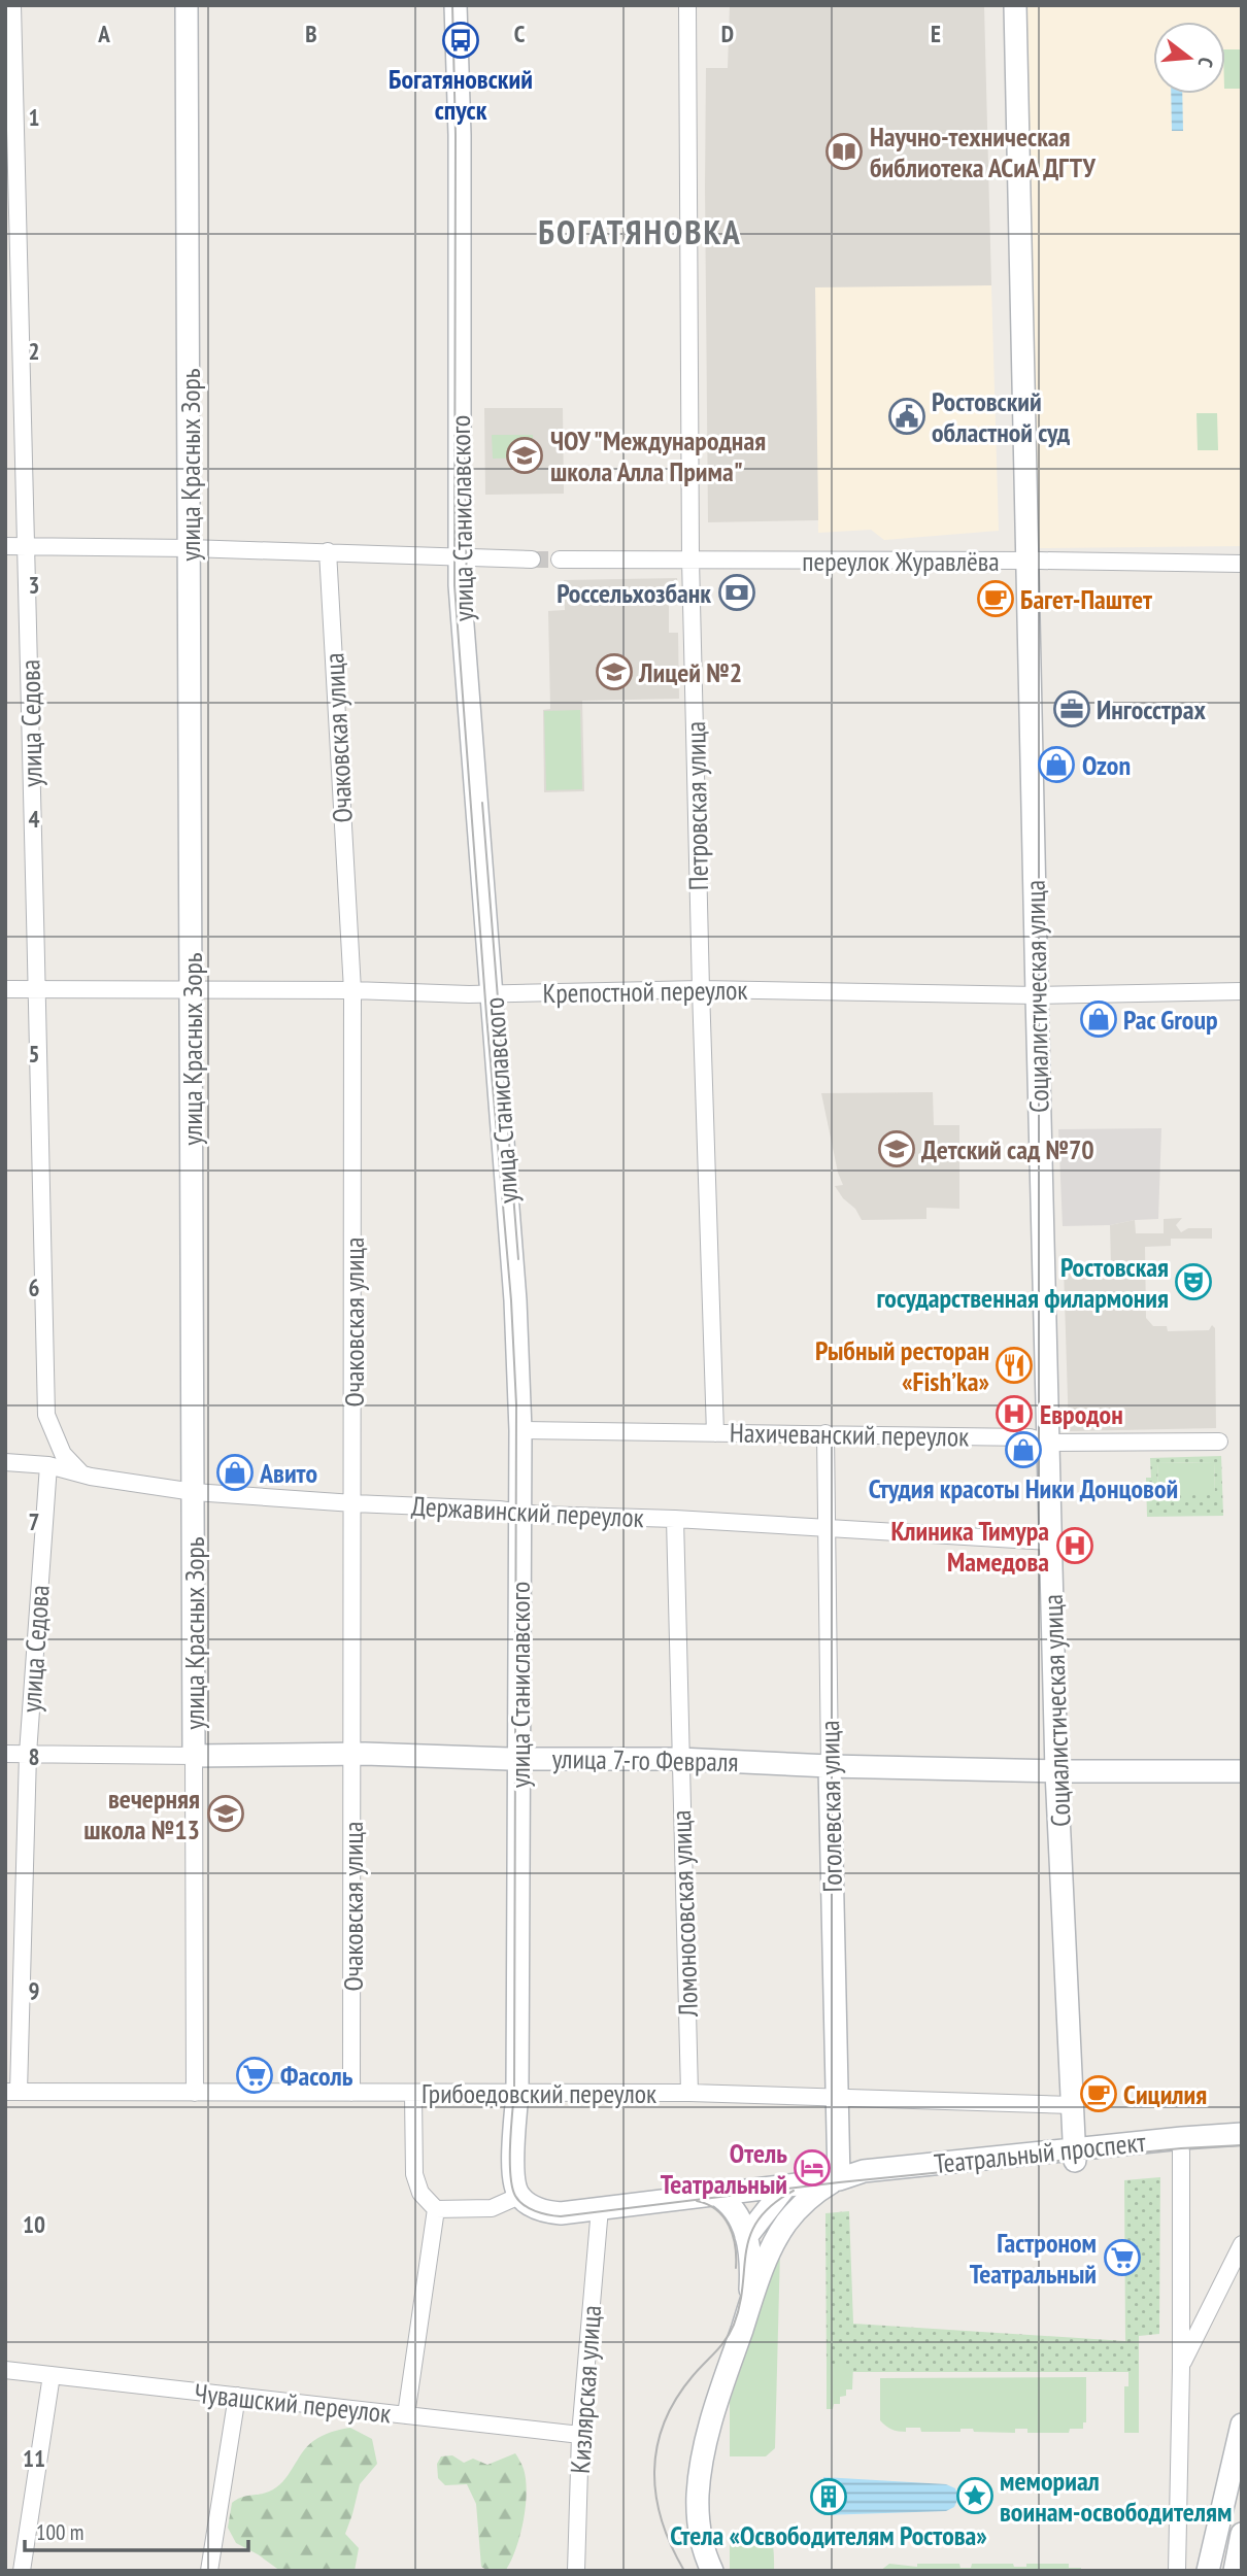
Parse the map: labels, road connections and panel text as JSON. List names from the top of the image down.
{
  "streets": {
    "street": [
      "улица Красных Зорь",
      "улица Станиславского",
      "переулок Журавлёва",
      "улица Седова",
      "Очаковская улица",
      "Петровская улица",
      "Крепостной переулок",
      "Социалистическая улица",
      "Нахичеванский переулок",
      "Державинский переулок",
      "улица 7-го Февраля",
      "Гоголевская улица",
      "Ломоносовская улица",
      "Грибоедовский переулок",
      "Театральный проспект",
      "Кизлярская улица",
      "Чувашский переулок"
    ]
  },
  "crossings": [
    ["улица Красных Зорь", "Крепостной переулок"],
    ["улица Красных Зорь", "Державинский переулок"],
    ["улица Красных Зорь", "улица 7-го Февраля"],
    ["улица Красных Зорь", "Грибоедовский переулок"],
    ["улица Станиславского", "Крепостной переулок"],
    ["улица Станиславского", "Нахичеванский переулок"],
    ["улица Станиславского", "Державинский переулок"],
    ["улица Станиславского", "улица 7-го Февраля"],
    ["улица Станиславского", "Грибоедовский переулок"],
    ["улица Станиславского", "Театральный проспект"],
    ["переулок Журавлёва", "Петровская улица"],
    ["переулок Журавлёва", "Социалистическая улица"],
    ["улица Седова", "Крепостной переулок"],
    ["улица Седова", "Державинский переулок"],
    ["улица Седова", "улица 7-го Февраля"],
    ["улица Седова", "Грибоедовский переулок"],
    ["Очаковская улица", "Крепостной переулок"],
    ["Очаковская улица", "Державинский переулок"],
    ["Очаковская улица", "улица 7-го Февраля"],
    ["Очаковская улица", "Грибоедовский переулок"],
    ["Петровская улица", "Крепостной переулок"],
    ["Петровская улица", "Нахичеванский переулок"],
    ["Крепостной переулок", "Социалистическая улица"],
    ["Социалистическая улица", "Нахичеванский переулок"],
    ["Социалистическая улица", "Державинский переулок"],
    ["Социалистическая улица", "улица 7-го Февраля"],
    ["Социалистическая улица", "Грибоедовский переулок"],
    ["Социалистическая улица", "Театральный проспект"],
    ["Нахичеванский переулок", "Гоголевская улица"],
    ["Державинский переулок", "Гоголевская улица"],
    ["Державинский переулок", "Ломоносовская улица"],
    ["улица 7-го Февраля", "Гоголевская улица"],
    ["улица 7-го Февраля", "Ломоносовская улица"],
    ["Гоголевская улица", "Грибоедовский переулок"],
    ["Гоголевская улица", "Театральный проспект"],
    ["Ломоносовская улица", "Грибоедовский переулок"],
    ["Театральный проспект", "Кизлярская улица"],
    ["Кизлярская улица", "Чувашский переулок"]
  ],
  "districts": ["БОГАТЯНОВКА"],
  "places": {
    "bus stop": ["Богатяновский спуск"],
    "library": ["Научно-техническая библиотека АСиА ДГТУ"],
    "public building": ["Ростовский областной суд"],
    "school or university": [
      "ЧОУ \"Международная школа Алла Прима\"",
      "Лицей №2",
      "Детский сад №70",
      "вечерняя школа №13"
    ],
    "bank": ["Россельхозбанк"],
    "cafe": ["Багет-Паштет", "Сицилия"],
    "office": ["Ингосстрах"],
    "shop": [
      "Ozon",
      "Pac Group",
      "Студия красоты Ники Донцовой",
      "Авито"
    ],
    "theatre": ["Ростовская государственная филармония"],
    "restaurant": ["Рыбный ресторан «Fish’ka»"],
    "hospital": ["Евродон", "Клиника Тимура Мамедова"],
    "supermarket": ["Фасоль", "Гастроном Театральный"],
    "hotel": ["Отель Театральный"],
    "place": ["мемориал воинам-освободителям"],
    "building": ["Стела «Освободителям Ростова»"]
  },
  "scale_bar": "100 m",
  "north": "right",
  "grid": {
    "columns": [
      "A",
      "B",
      "C",
      "D",
      "E"
    ],
    "rows": [
      "1",
      "2",
      "3",
      "4",
      "5",
      "6",
      "7",
      "8",
      "9",
      "10",
      "11"
    ]
  }
}
